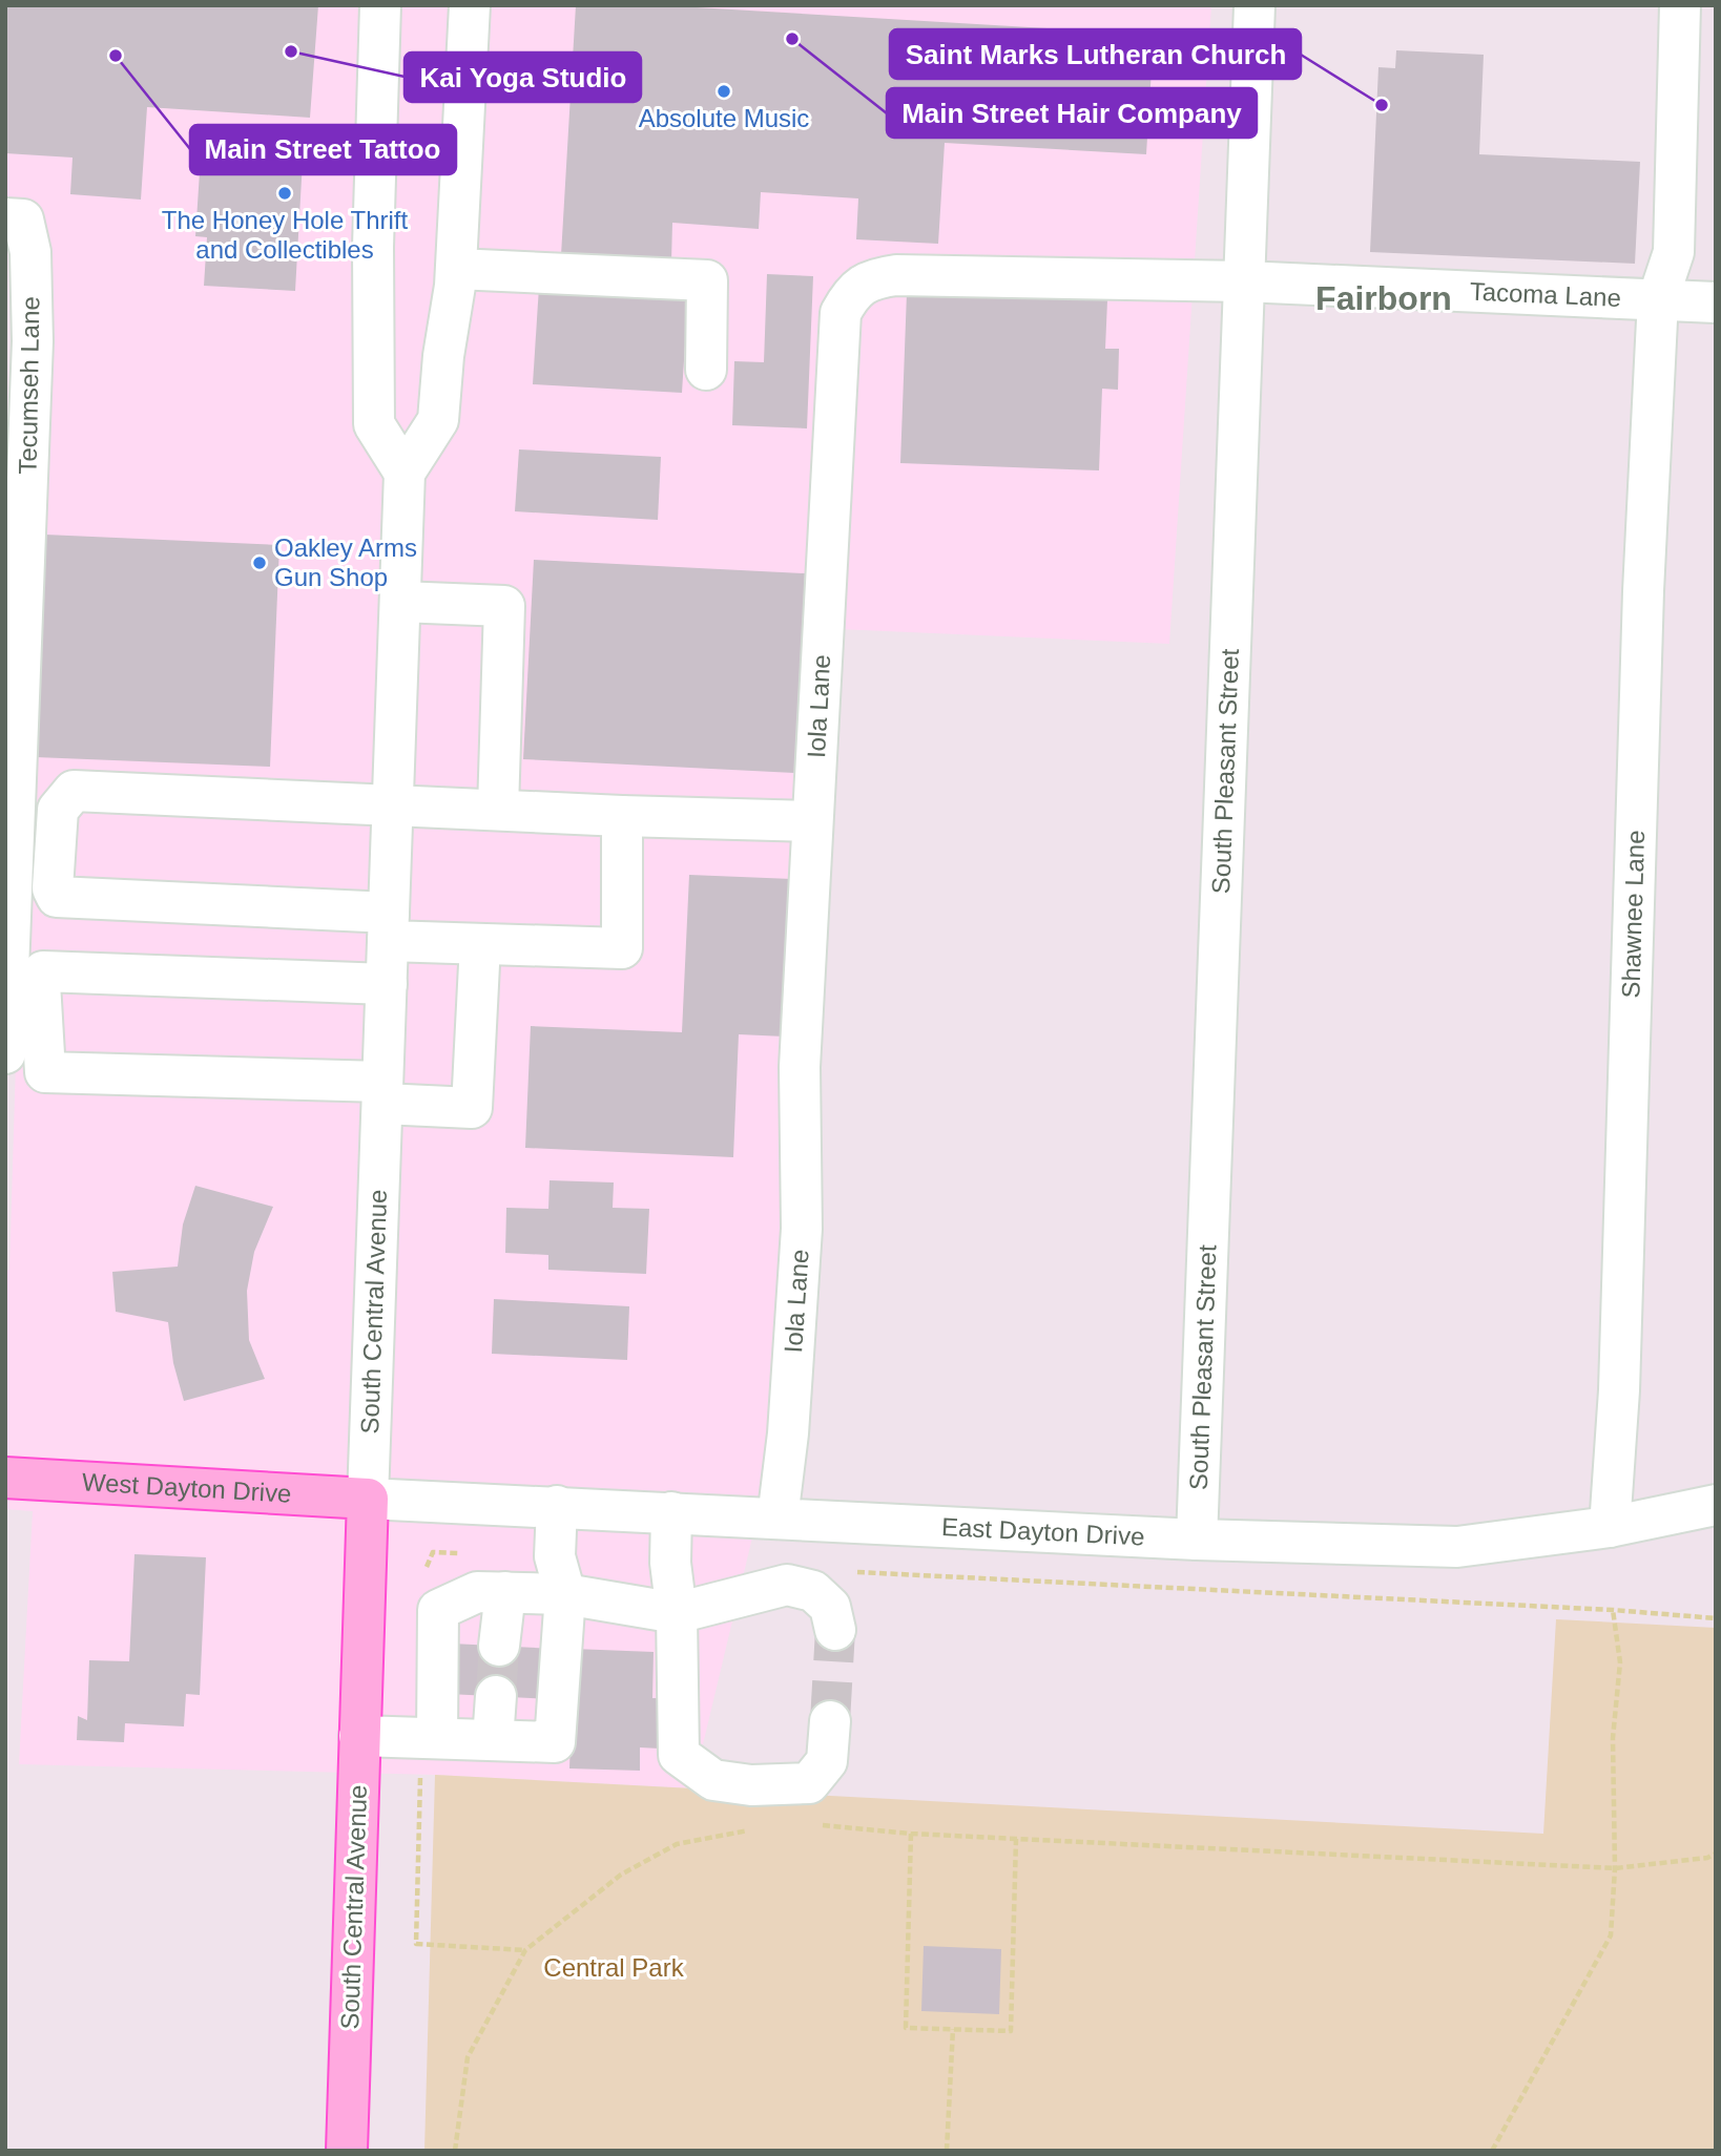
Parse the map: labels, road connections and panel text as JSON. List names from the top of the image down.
{
  "streets": {
    "main road": ["South Central Avenue", "West Dayton Drive"],
    "street": [
      "Tacoma Lane",
      "Tecumseh Lane",
      "Iola Lane",
      "South Pleasant Street",
      "Shawnee Lane",
      "East Dayton Drive"
    ]
  },
  "crossings": [
    ["Tacoma Lane", "Iola Lane"],
    ["Tacoma Lane", "South Pleasant Street"],
    ["Tacoma Lane", "Shawnee Lane"],
    ["Iola Lane", "South Pleasant Street"],
    ["Iola Lane", "East Dayton Drive"],
    ["South Pleasant Street", "East Dayton Drive"],
    ["Shawnee Lane", "East Dayton Drive"],
    ["South Central Avenue", "West Dayton Drive"],
    ["South Central Avenue", "East Dayton Drive"],
    ["West Dayton Drive", "East Dayton Drive"]
  ],
  "districts": ["Fairborn"],
  "parks": ["Central Park"],
  "places": [
    "Main Street Hair Company",
    "Kai Yoga Studio",
    "Main Street Tattoo",
    "Absolute Music",
    "Saint Marks Lutheran Church",
    "The Honey Hole Thrift and Collectibles",
    "Oakley Arms Gun Shop"
  ]
}
